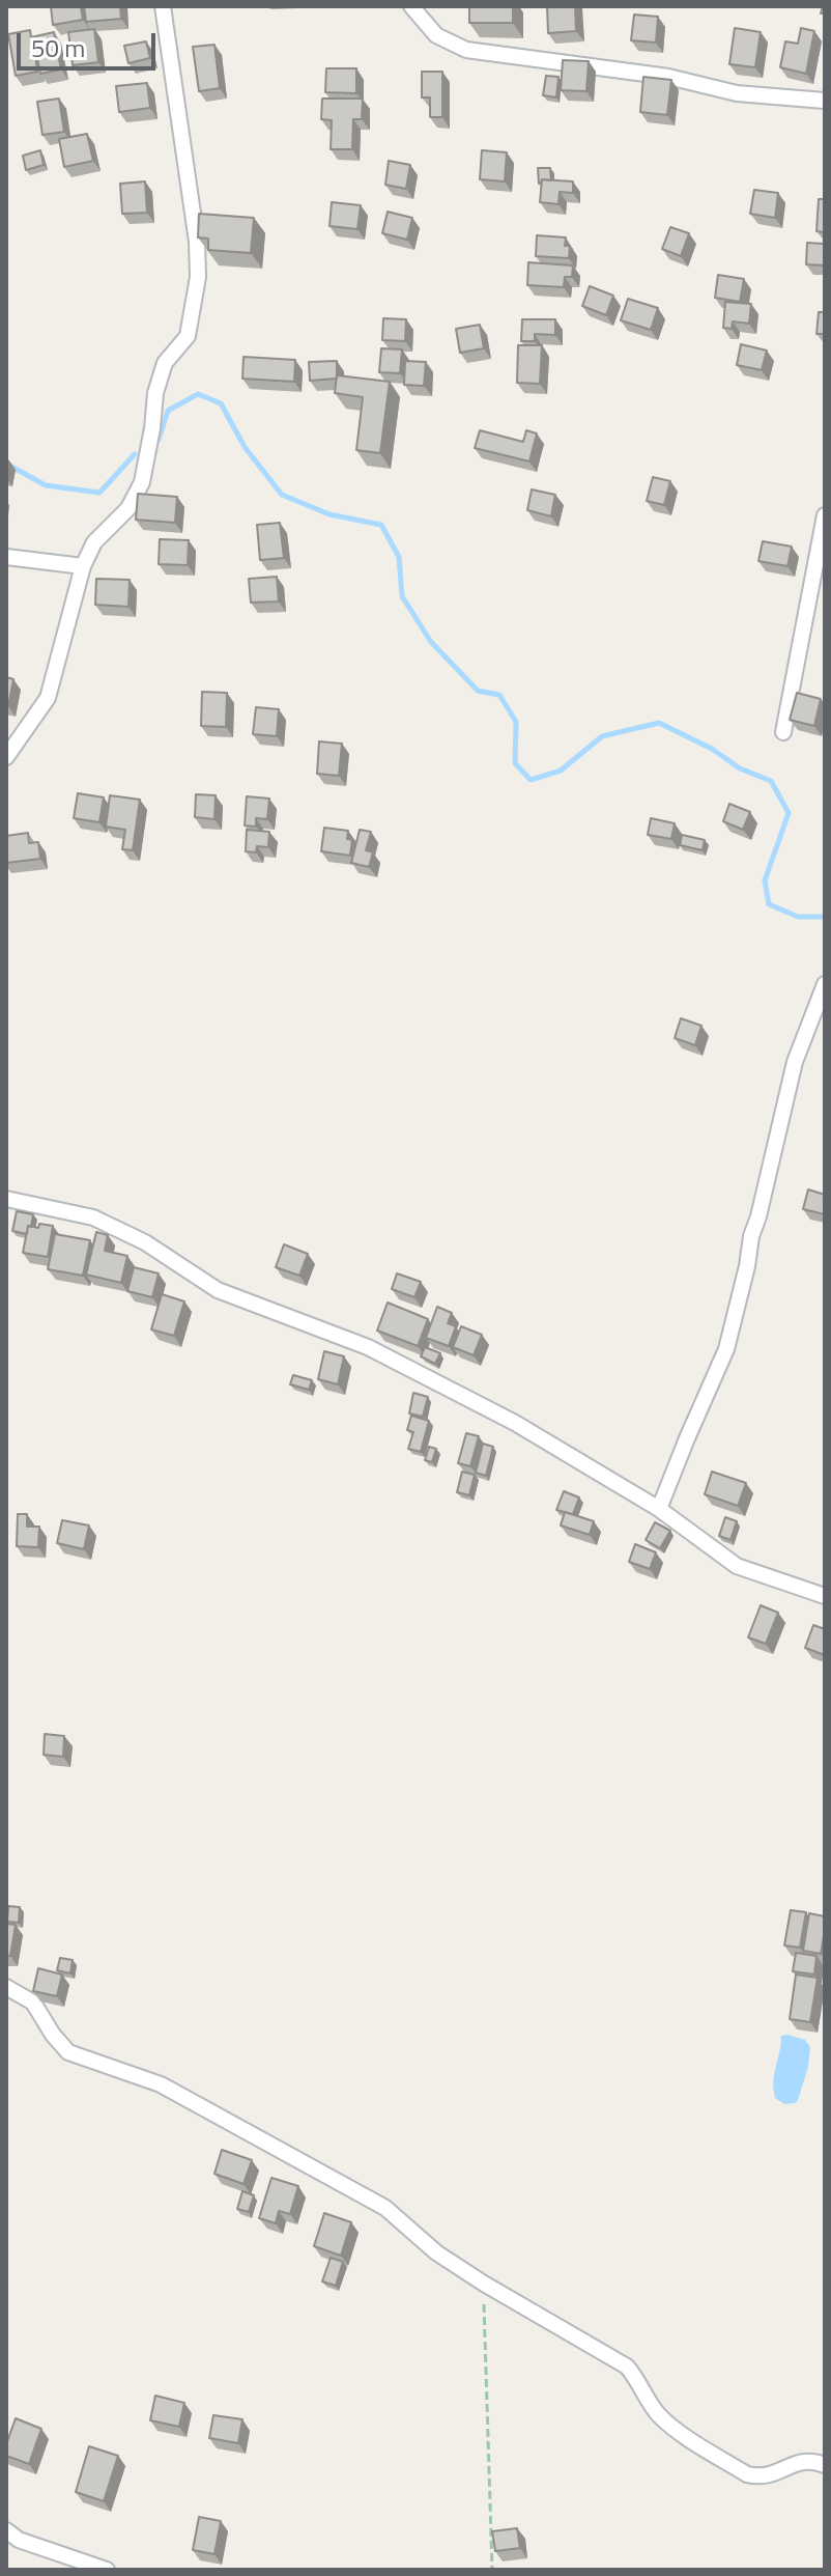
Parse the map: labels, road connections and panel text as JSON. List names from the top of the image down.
{
  "scale_bar": "50 m"
}
